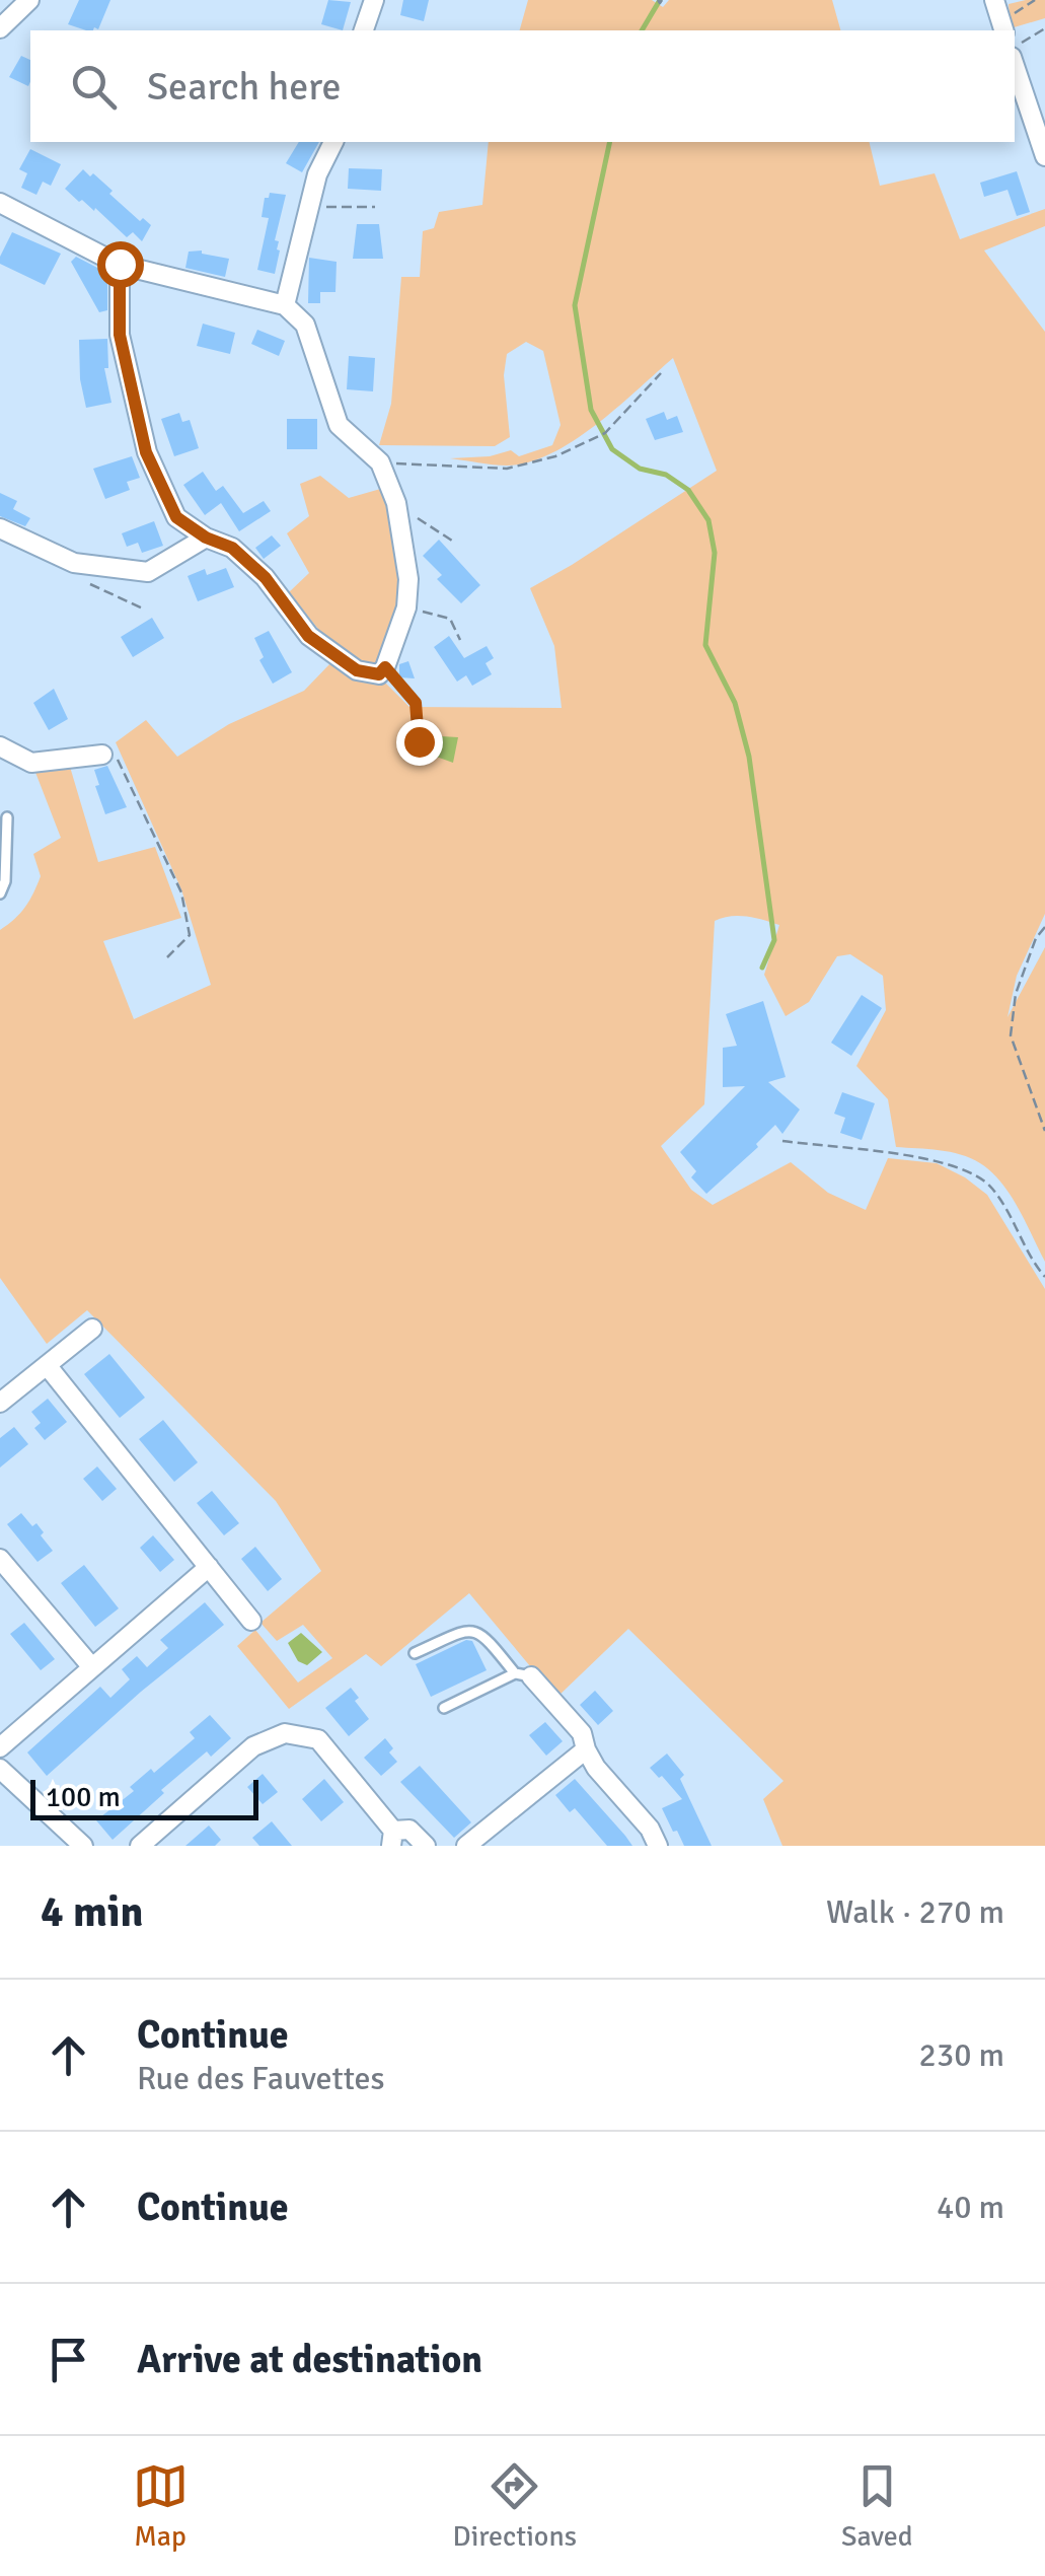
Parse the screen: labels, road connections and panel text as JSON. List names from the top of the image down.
{
  "scale_bar": "100 m",
  "page": {
    "search": "Search here",
    "scale": "100 m",
    "heading": ["4 min", "Walk · 270 m"],
    "list": [
      ["Continue", "Rue des Fauvettes", "230 m"],
      ["Continue", "40 m"],
      "Arrive at destination"
    ],
    "nav": ["Map", "Directions", "Saved"]
  }
}
